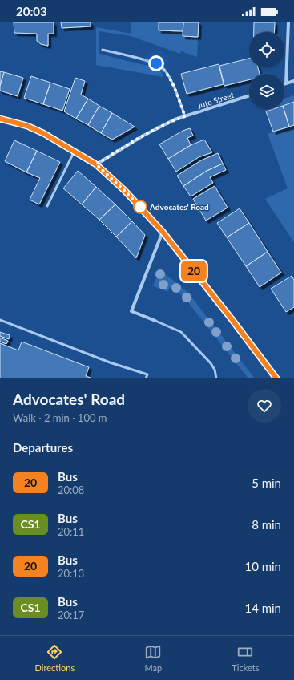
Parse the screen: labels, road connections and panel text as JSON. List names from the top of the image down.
{
  "streets": {
    "street": ["Jute Street"]
  },
  "places": ["Advocates' Road"],
  "lines": ["bus line 20"],
  "page": {
    "status": "20:03",
    "on_map": "20",
    "heading": [
      ["Advocates' Road", "Walk · 2 min · 100 m"],
      "Departures"
    ],
    "list": [
      {
        "mark": "20",
        "name": "Bus",
        "note": "20:08",
        "value": "5 min"
      },
      {
        "mark": "CS1",
        "name": "Bus",
        "note": "20:11",
        "value": "8 min"
      },
      {
        "mark": "20",
        "name": "Bus",
        "note": "20:13",
        "value": "10 min"
      },
      {
        "mark": "CS1",
        "name": "Bus",
        "note": "20:17",
        "value": "14 min"
      }
    ],
    "tabs": ["Directions", "Map", "Tickets"]
  }
}
